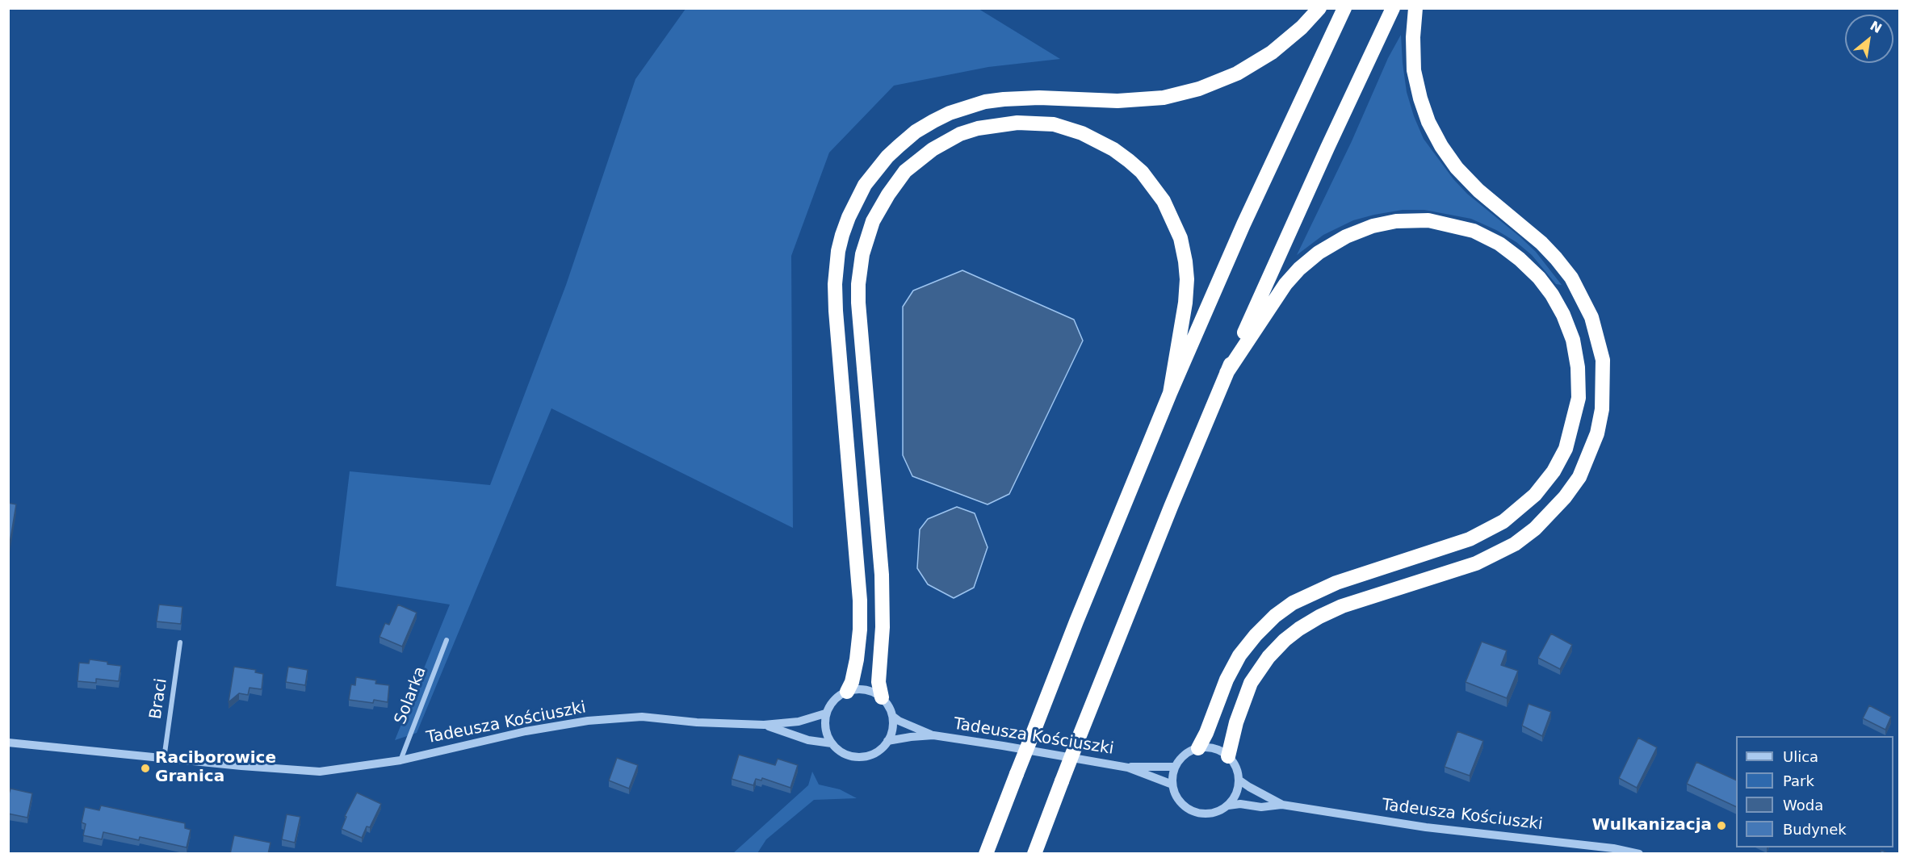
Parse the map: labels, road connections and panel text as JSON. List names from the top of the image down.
{
  "streets": {
    "street": ["Solarka", "Braci", "Tadeusza Kościuszki"]
  },
  "crossings": [
    ["Solarka", "Tadeusza Kościuszki"],
    ["Braci", "Tadeusza Kościuszki"]
  ],
  "places": ["Raciborowice Granica", "Wulkanizacja"],
  "legend": [
    "Ulica",
    "Park",
    "Woda",
    "Budynek"
  ],
  "north": "top right"
}
